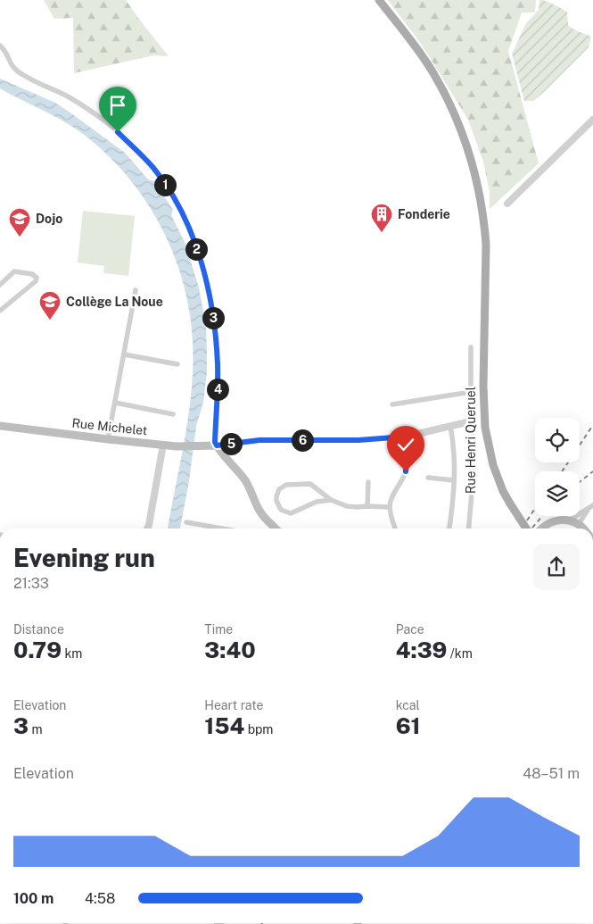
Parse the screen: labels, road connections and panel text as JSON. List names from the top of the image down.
{
  "streets": {
    "main road": ["Rue Michelet"],
    "street": ["Rue Henri Queruel"]
  },
  "places": {
    "building": ["Fonderie"],
    "school or university": ["Dojo", "Collège La Noue"]
  },
  "page": {
    "pins": [
      "1",
      "2",
      "3",
      "4",
      "6",
      "5"
    ],
    "heading": ["Evening run", "21:33"],
    "stats": [
      ["Distance", "0.79 km"],
      ["Time", "3:40"],
      ["Pace", "4:39 /km"],
      ["Elevation", "3 m"],
      ["Heart rate", "154 bpm"],
      ["kcal", "61"]
    ],
    "chart": ["Elevation", "48–51 m"],
    "list": [
      {
        "name": "100 m",
        "note": "4:58"
      }
    ]
  }
}
